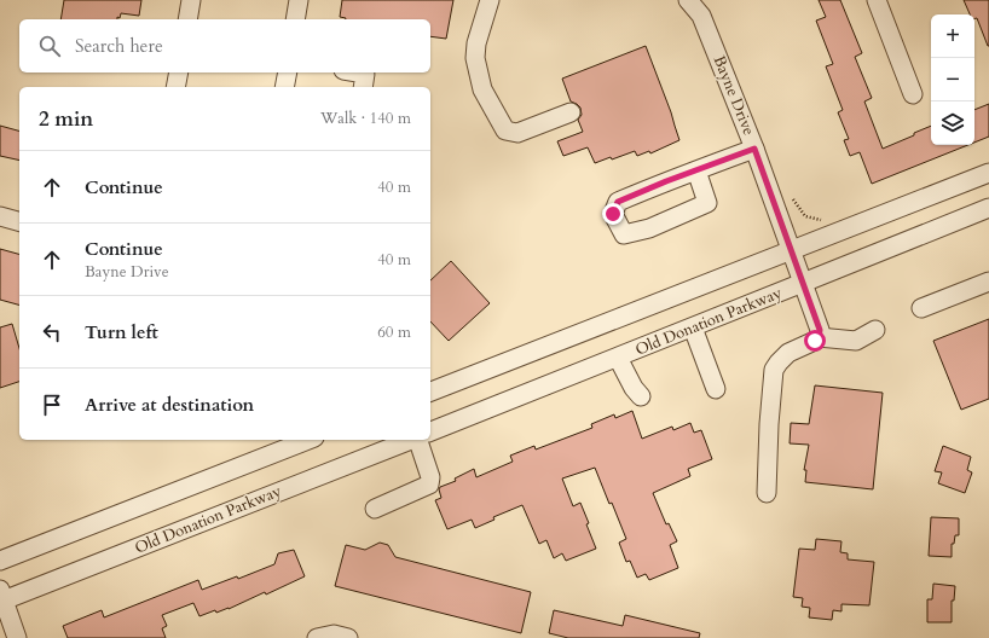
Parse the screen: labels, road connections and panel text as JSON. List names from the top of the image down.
{
  "streets": {
    "street": ["Bayne Drive", "Old Donation Parkway"]
  },
  "crossings": [
    ["Bayne Drive", "Old Donation Parkway"]
  ],
  "page": {
    "map_buttons": ["+", "−"],
    "search": "Search here",
    "heading": ["2 min", "Walk · 140 m"],
    "list": [
      ["Continue", "40 m"],
      ["Continue", "Bayne Drive", "40 m"],
      ["Turn left", "60 m"],
      "Arrive at destination"
    ]
  }
}
